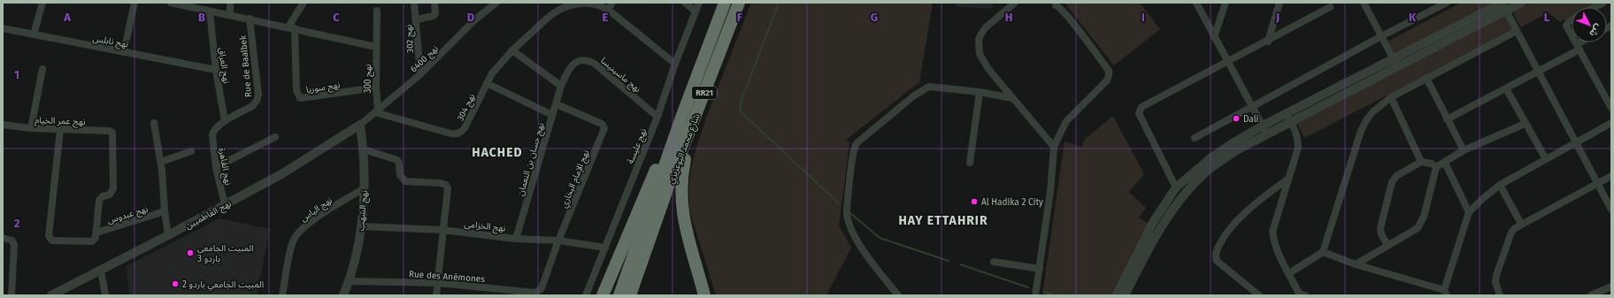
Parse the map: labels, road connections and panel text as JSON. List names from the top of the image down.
{
  "streets": {
    "highway": ["RR21", "شارع محمد البوعزيزي"],
    "street": [
      "نهج 302",
      "نهج نابلس",
      "نهج 6400",
      "نهج العراق",
      "Rue de Baalbek",
      "نهج ماسينيسا",
      "نهج 300",
      "نهج سوريا",
      "نهج 304",
      "نهج عمر الخيام",
      "نهج عليسة",
      "نهج حسان بن النعمان",
      "نهج القاهرة",
      "نهج الإمام البخاري",
      "نهج الياس",
      "نهج الشهب",
      "نهج عبدوس",
      "نهج الفاطميين",
      "نهج الخزامى",
      "Rue des Anémones"
    ]
  },
  "crossings": [
    ["نهج 302", "نهج 6400"],
    ["نهج نابلس", "نهج العراق"],
    ["نهج 6400", "نهج 300"],
    ["نهج 6400", "نهج 304"],
    ["نهج 6400", "نهج الشهب"],
    ["نهج 6400", "نهج الفاطميين"],
    ["نهج العراق", "Rue de Baalbek"],
    ["Rue de Baalbek", "نهج القاهرة"],
    ["نهج ماسينيسا", "نهج عليسة"],
    ["نهج ماسينيسا", "نهج حسان بن النعمان"],
    ["نهج 300", "نهج سوريا"],
    ["نهج 300", "نهج 304"],
    ["نهج 304", "نهج عليسة"],
    ["نهج عمر الخيام", "نهج عبدوس"],
    ["نهج عليسة", "نهج الخزامى"],
    ["نهج حسان بن النعمان", "نهج الإمام البخاري"],
    ["نهج حسان بن النعمان", "نهج الخزامى"],
    ["نهج القاهرة", "نهج الفاطميين"],
    ["نهج الإمام البخاري", "نهج الخزامى"],
    ["نهج الإمام البخاري", "Rue des Anémones"],
    ["نهج الياس", "نهج الشهب"],
    ["نهج الشهب", "نهج الفاطميين"],
    ["نهج الشهب", "نهج الخزامى"],
    ["نهج الشهب", "Rue des Anémones"]
  ],
  "districts": ["HACHED", "HAY ETTAHRIR"],
  "places": [
    "Dali",
    "Al Hadika 2 City",
    "المبيت الجامعي باردو 3",
    "المبيت الجامعي باردو 2"
  ],
  "north": "bottom right",
  "grid": {
    "columns": [
      "A",
      "B",
      "C",
      "D",
      "E",
      "F",
      "G",
      "H",
      "I",
      "J",
      "K",
      "L"
    ],
    "rows": ["1", "2"]
  }
}
